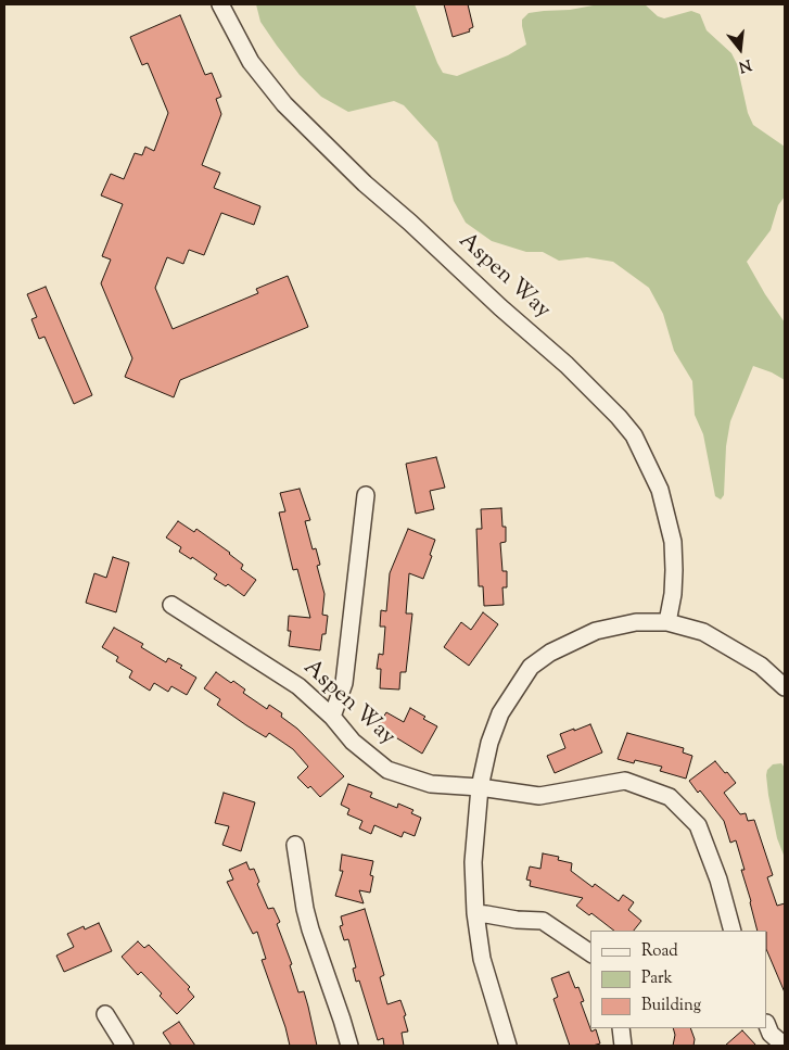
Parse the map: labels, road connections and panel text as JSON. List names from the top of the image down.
{
  "streets": {
    "street": ["Aspen Way"]
  },
  "legend": ["Road", "Park", "Building"],
  "north": "bottom"
}
